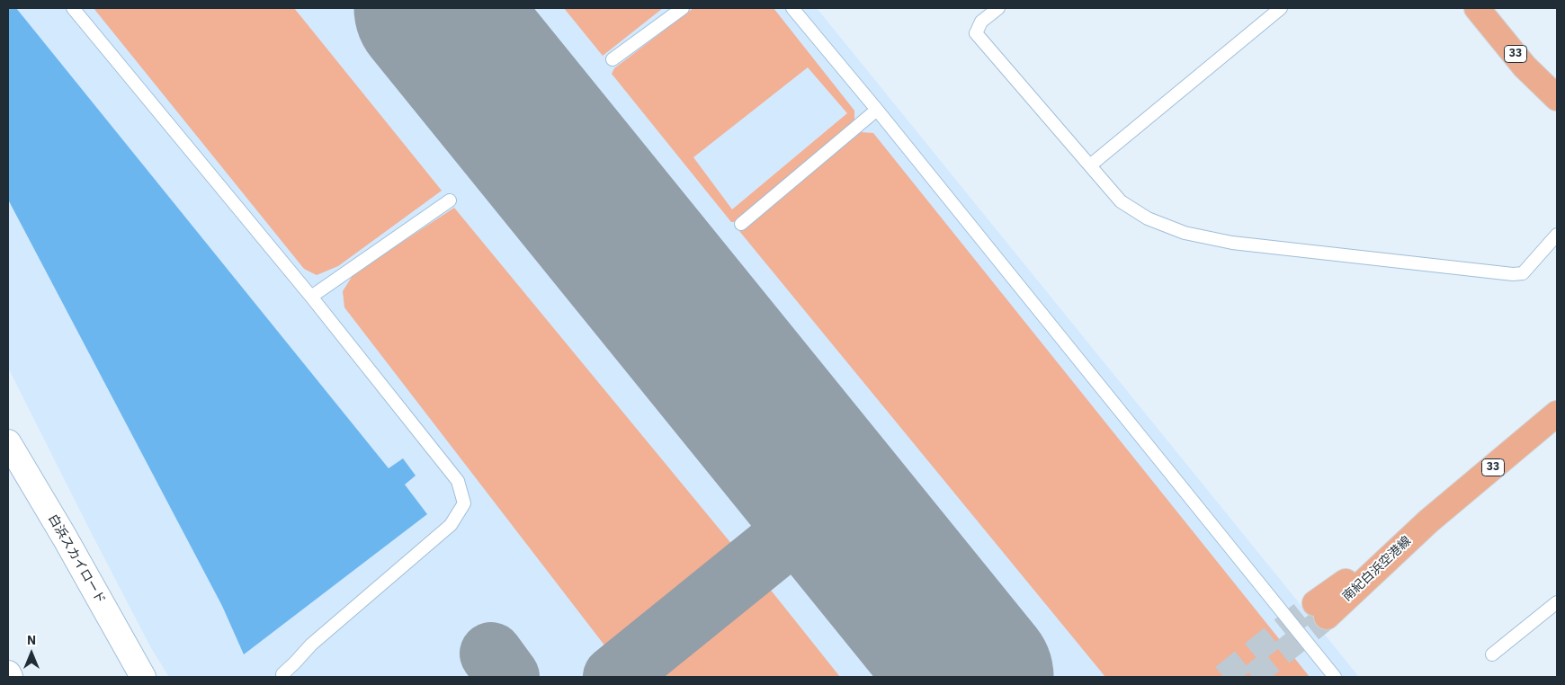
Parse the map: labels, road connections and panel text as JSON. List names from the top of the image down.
{
  "streets": {
    "main road": ["33", "南紀白浜空港線"],
    "street": ["白浜スカイロード"]
  },
  "north": "top"
}
